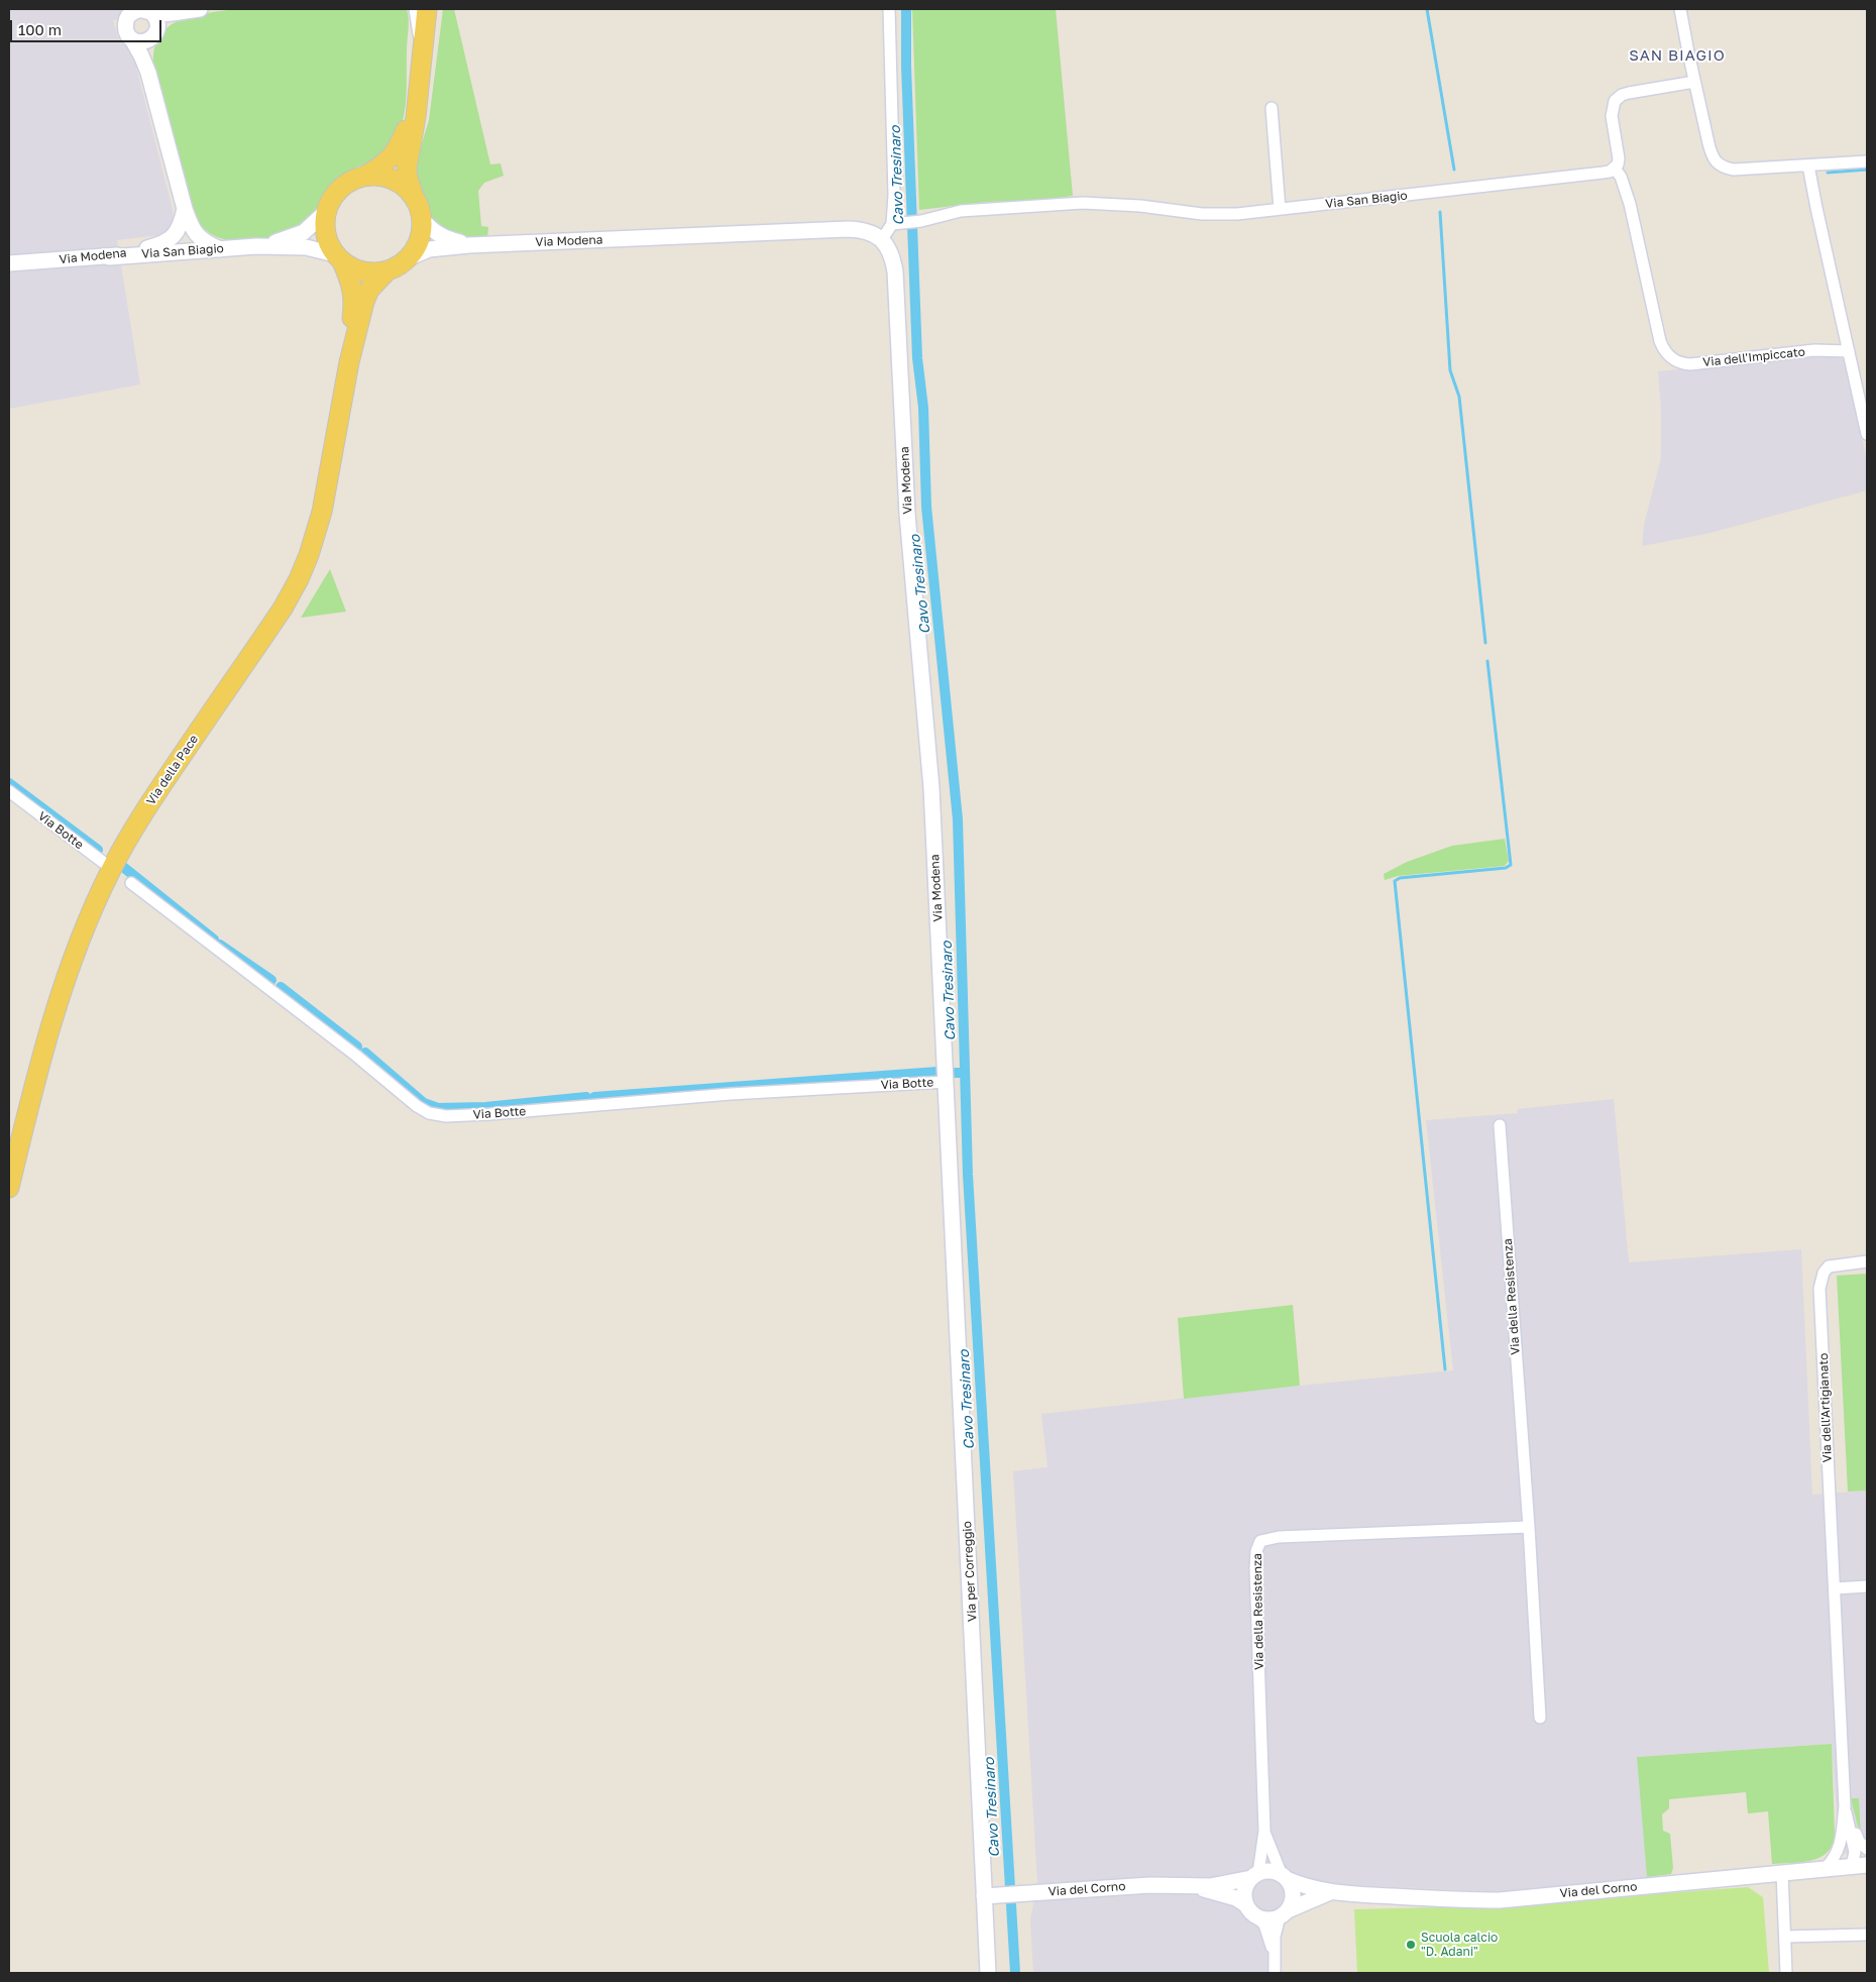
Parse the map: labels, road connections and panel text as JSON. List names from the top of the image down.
{
  "streets": {
    "main road": ["Via della Pace"],
    "street": [
      "Via San Biagio",
      "Via Modena",
      "Via dell'Impiccato",
      "Via Botte",
      "Via della Resistenza",
      "Via dell'Artigianato",
      "Via per Correggio",
      "Via del Corno"
    ]
  },
  "crossings": [
    ["Via San Biagio", "Via Modena"],
    ["Via San Biagio", "Via dell'Impiccato"],
    ["Via San Biagio", "Via della Pace"],
    ["Via Modena", "Via Botte"],
    ["Via Modena", "Via per Correggio"],
    ["Via della Pace", "Via Botte"],
    ["Via della Resistenza", "Via del Corno"],
    ["Via dell'Artigianato", "Via del Corno"],
    ["Via per Correggio", "Via del Corno"]
  ],
  "districts": ["SAN BIAGIO"],
  "water": ["Cavo Tresinaro"],
  "places": ["Scuola calcio \"D. Adani\""],
  "scale_bar": "100 m"
}
